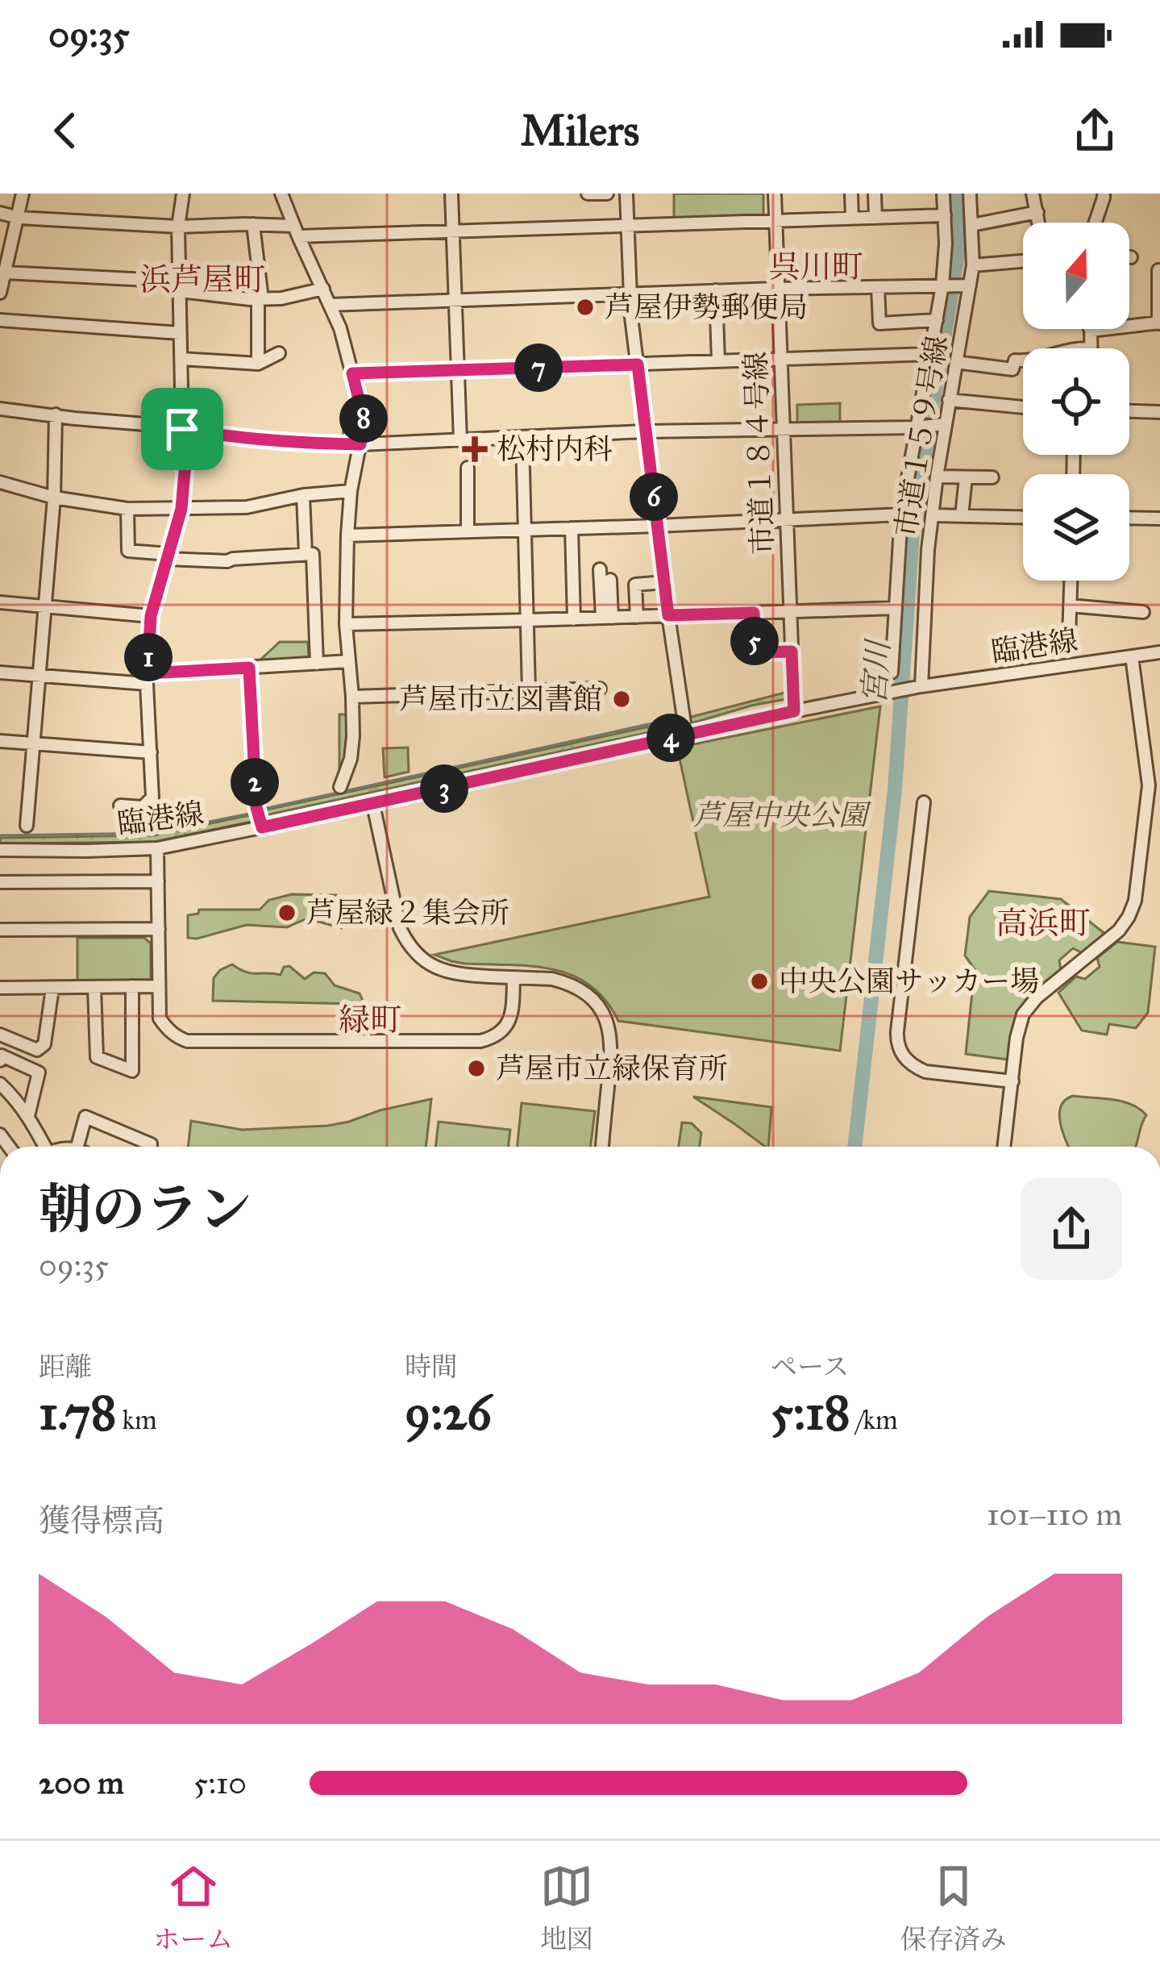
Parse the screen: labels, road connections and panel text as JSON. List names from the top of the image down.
{
  "streets": {
    "street": ["市道１５９号線", "市道１８４号線", "臨港線"]
  },
  "crossings": [
    ["市道１５９号線", "臨港線"],
    ["市道１８４号線", "臨港線"]
  ],
  "districts": [
    "呉川町",
    "浜芦屋町",
    "高浜町",
    "緑町"
  ],
  "water": ["宮川"],
  "parks": ["芦屋中央公園"],
  "places": {
    "other": [
      "芦屋伊勢郵便局",
      "芦屋市立図書館",
      "芦屋緑２集会所",
      "中央公園サッカー場",
      "芦屋市立緑保育所"
    ],
    "health": ["松村内科"]
  },
  "north": "top",
  "page": {
    "status": "09:35",
    "header": "Milers",
    "pins": [
      "7",
      "8",
      "6",
      "5",
      "1",
      "4",
      "2",
      "3"
    ],
    "heading": ["朝のラン", "09:35"],
    "stats": [
      ["距離", "1.78 km"],
      ["時間", "9:26"],
      ["ペース", "5:18 /km"]
    ],
    "chart": ["獲得標高", "101–110 m"],
    "list": [
      {
        "name": "200 m",
        "note": "5:10"
      }
    ],
    "tabs": ["ホーム", "地図", "保存済み"]
  }
}
